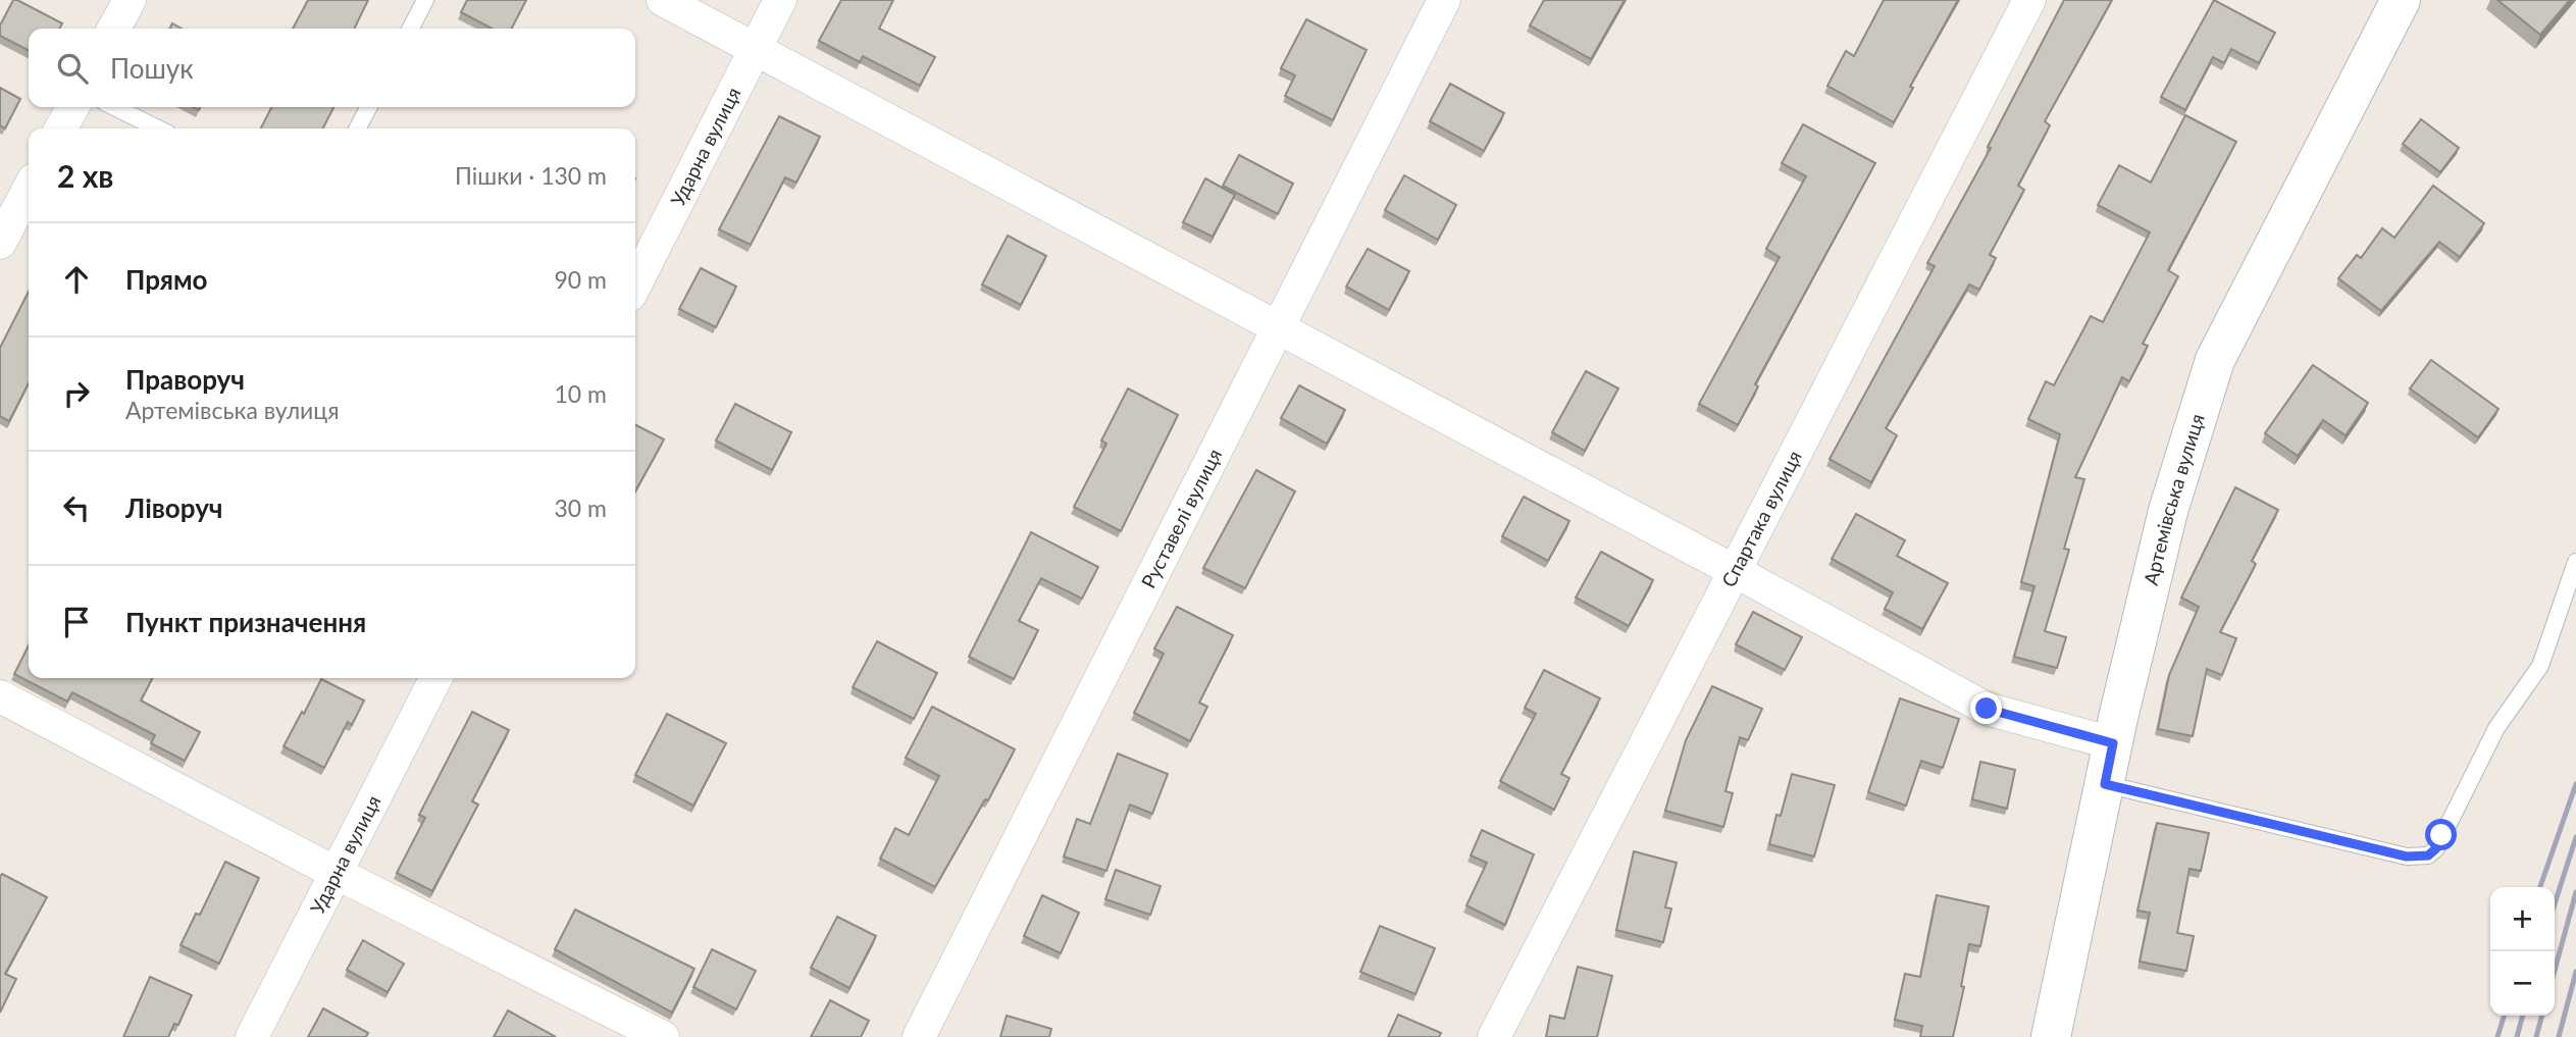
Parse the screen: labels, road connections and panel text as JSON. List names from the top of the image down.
{
  "streets": {
    "main road": ["Артемівська вулиця"],
    "street": ["Ударна вулиця", "Руставелі вулиця", "Спартака вулиця"]
  },
  "page": {
    "search": "Пошук",
    "heading": ["2 хв", "Пішки · 130 m"],
    "list": [
      ["Прямо", "90 m"],
      ["Праворуч", "Артемівська вулиця", "10 m"],
      ["Ліворуч", "30 m"],
      "Пункт призначення"
    ],
    "map_buttons": ["+", "−"]
  }
}
